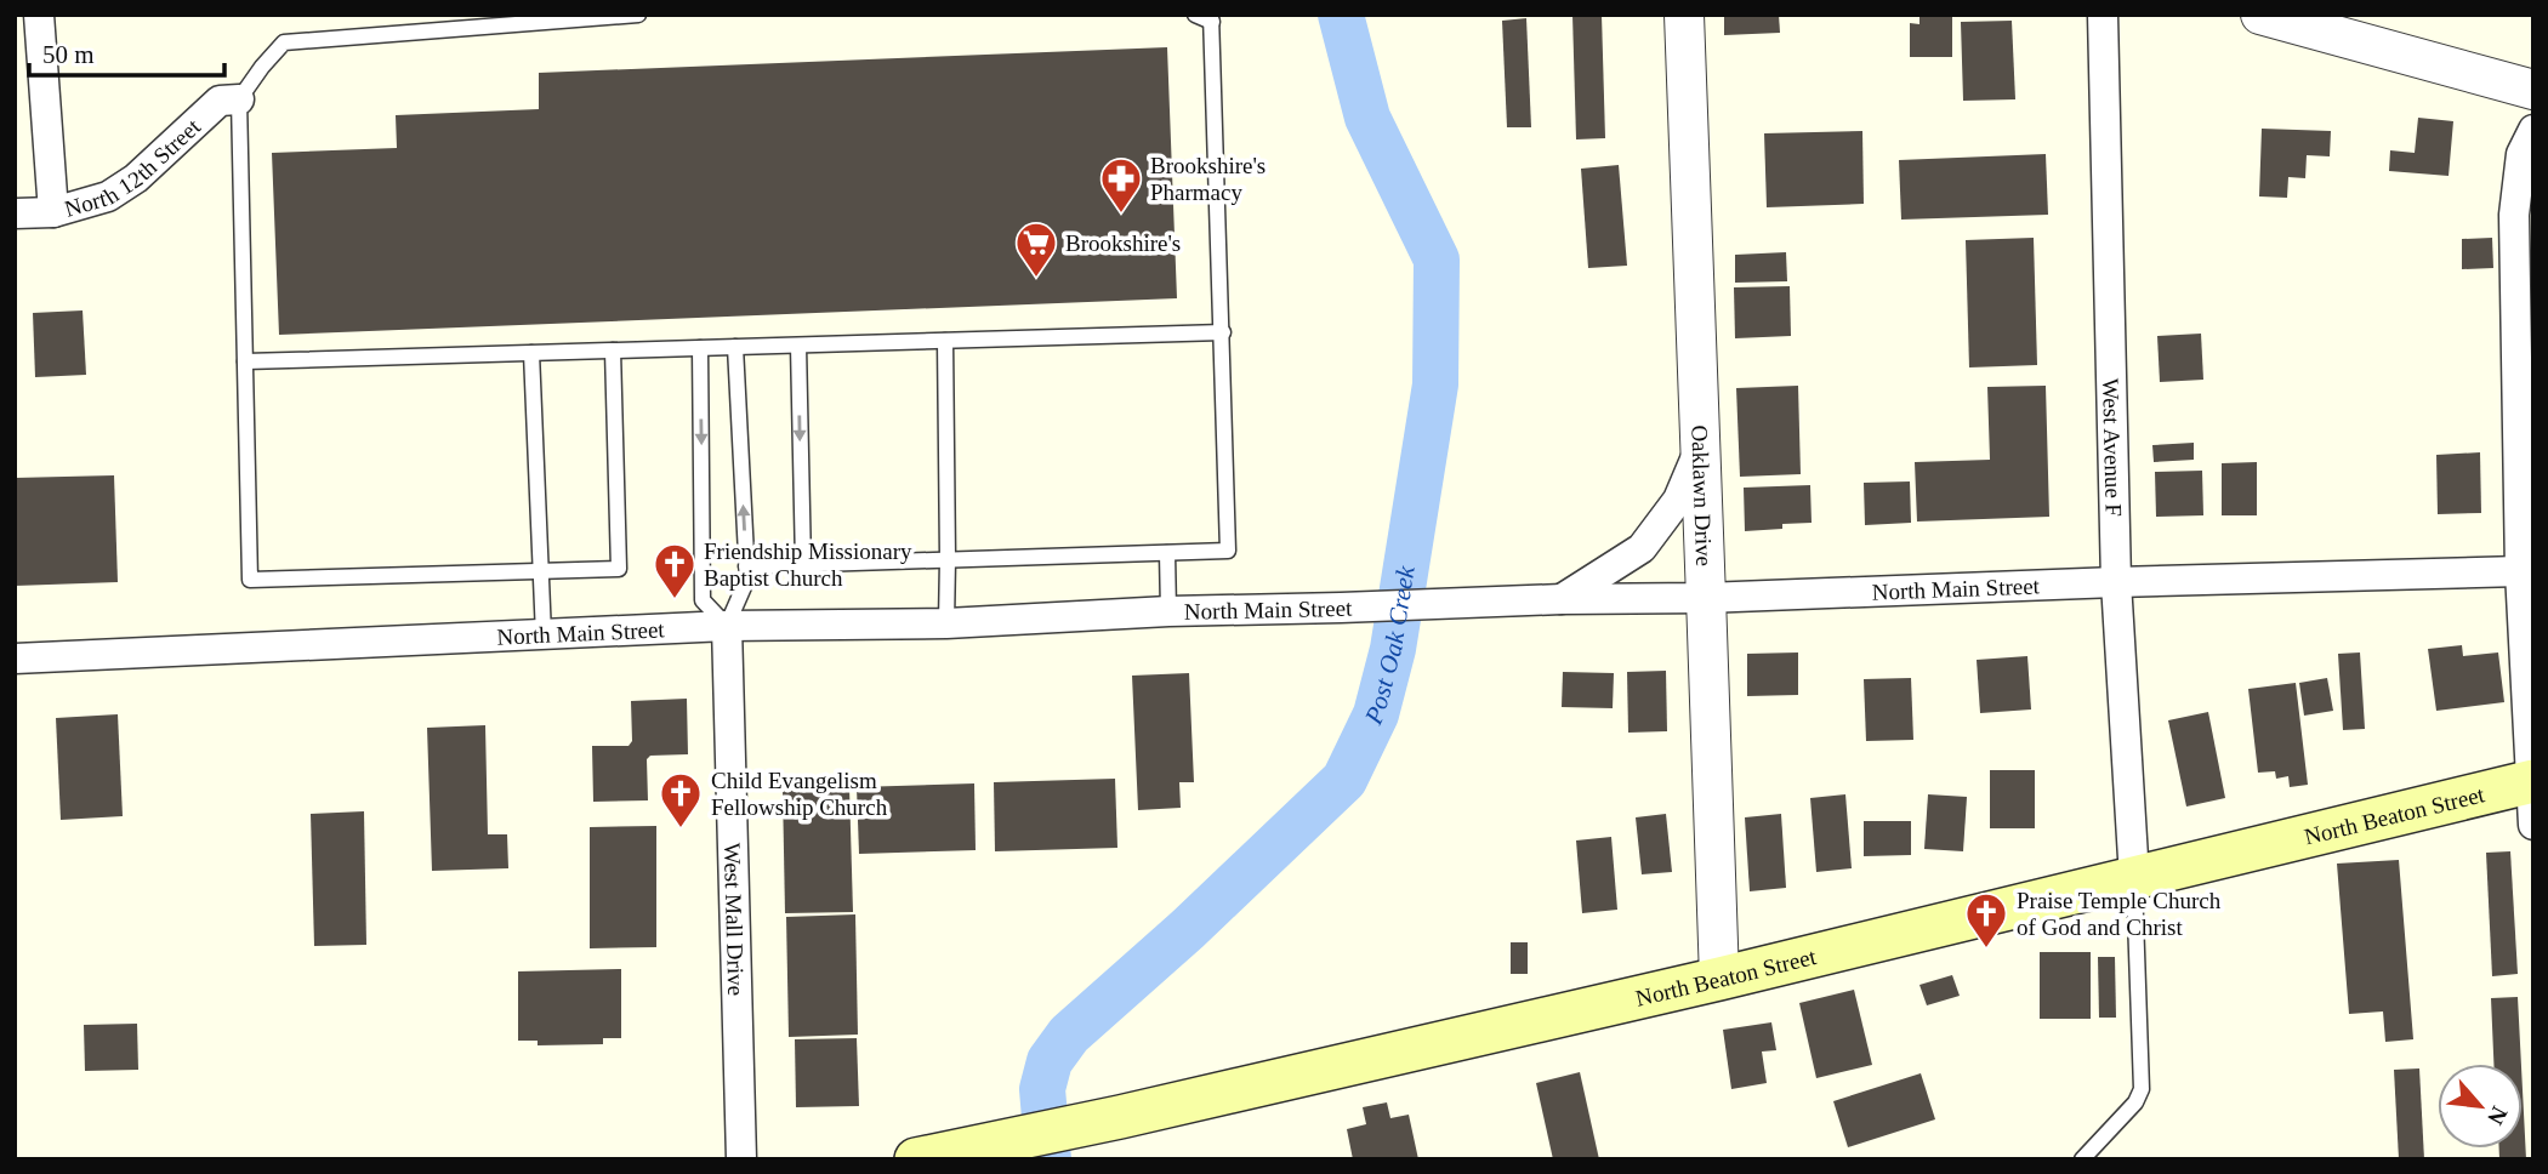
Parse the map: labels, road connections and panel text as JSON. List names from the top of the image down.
{
  "streets": {
    "main road": ["North Beaton Street"],
    "street": [
      "North 12th Street",
      "West Avenue F",
      "Oaklawn Drive",
      "North Main Street",
      "West Mall Drive"
    ]
  },
  "crossings": [
    ["West Avenue F", "North Main Street"],
    ["West Avenue F", "North Beaton Street"],
    ["Oaklawn Drive", "North Main Street"],
    ["Oaklawn Drive", "North Beaton Street"],
    ["North Main Street", "West Mall Drive"]
  ],
  "water": ["Post Oak Creek"],
  "places": {
    "pharmacy": ["Brookshire's Pharmacy"],
    "supermarket": ["Brookshire's"],
    "church": ["Friendship Missionary Baptist Church", "Child Evangelism Fellowship Church", "Praise Temple Church of God and Christ"]
  },
  "scale_bar": "50 m",
  "north": "bottom right"
}
